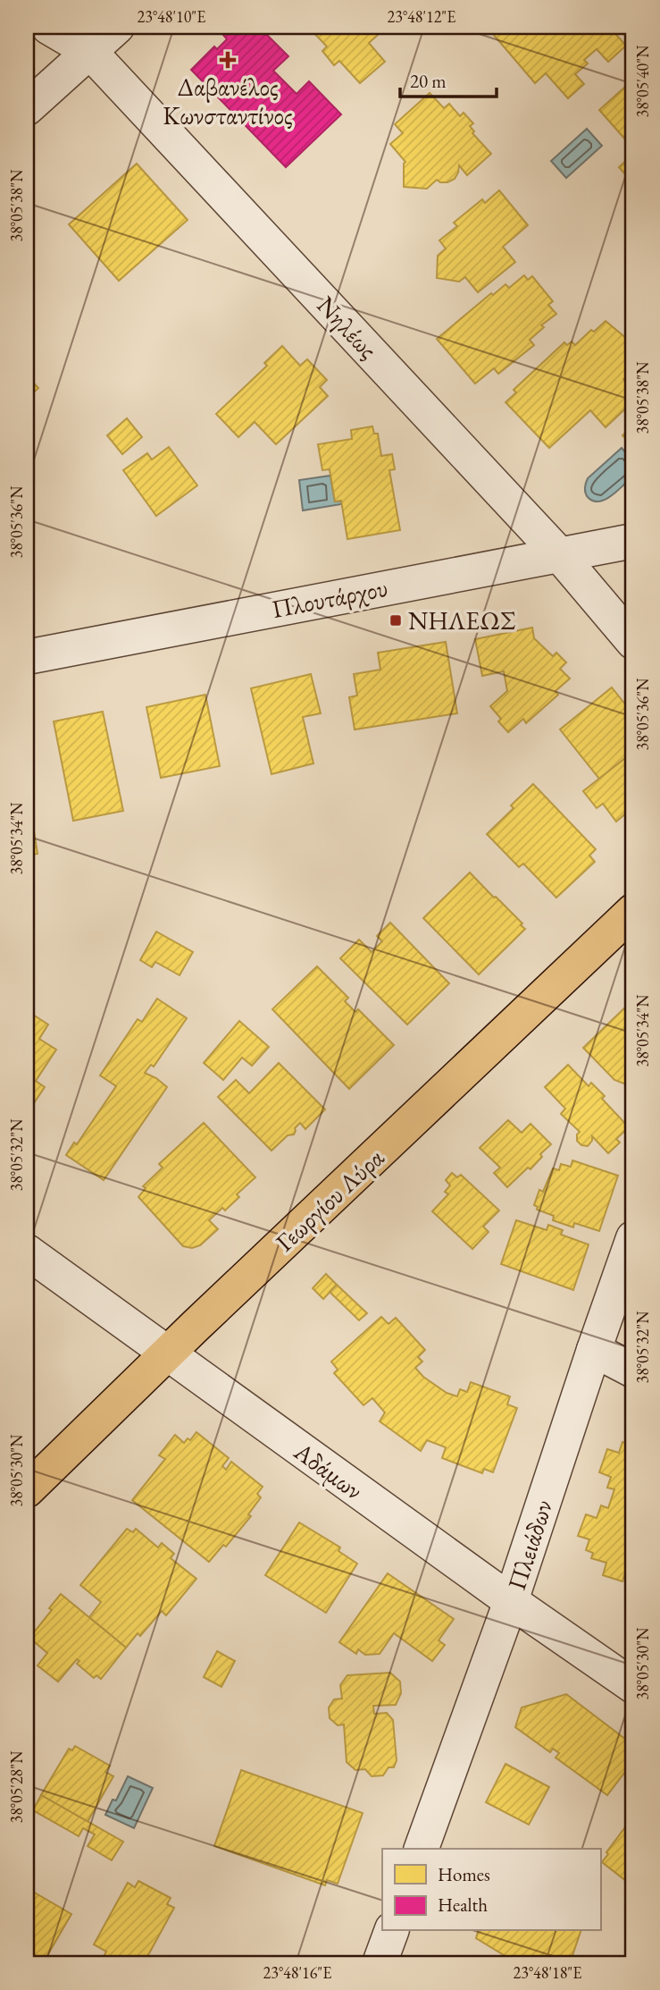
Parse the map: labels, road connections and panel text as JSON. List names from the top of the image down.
{
  "streets": {
    "main road": ["Γεωργίου Λύρα"],
    "street": [
      "Νηλέως",
      "Πλουτάρχου",
      "Αδάμων",
      "Πλειάδων"
    ]
  },
  "crossings": [
    ["Νηλέως", "Πλουτάρχου"],
    ["Γεωργίου Λύρα", "Αδάμων"],
    ["Αδάμων", "Πλειάδων"]
  ],
  "places": {
    "health": ["Δαβανέλος Κωνσταντίνος"],
    "transit": ["ΝΗΛΕΩΣ"]
  },
  "legend": ["Homes", "Health"],
  "scale_bar": "20 m",
  "coordinates": [
    "23°48'10\"E",
    "23°48'12\"E",
    "38°05'40\"N",
    "38°05'38\"N",
    "38°05'36\"N",
    "38°05'34\"N",
    "38°05'32\"N",
    "38°05'30\"N",
    "38°05'28\"N",
    "23°48'16\"E",
    "23°48'18\"E"
  ]
}
